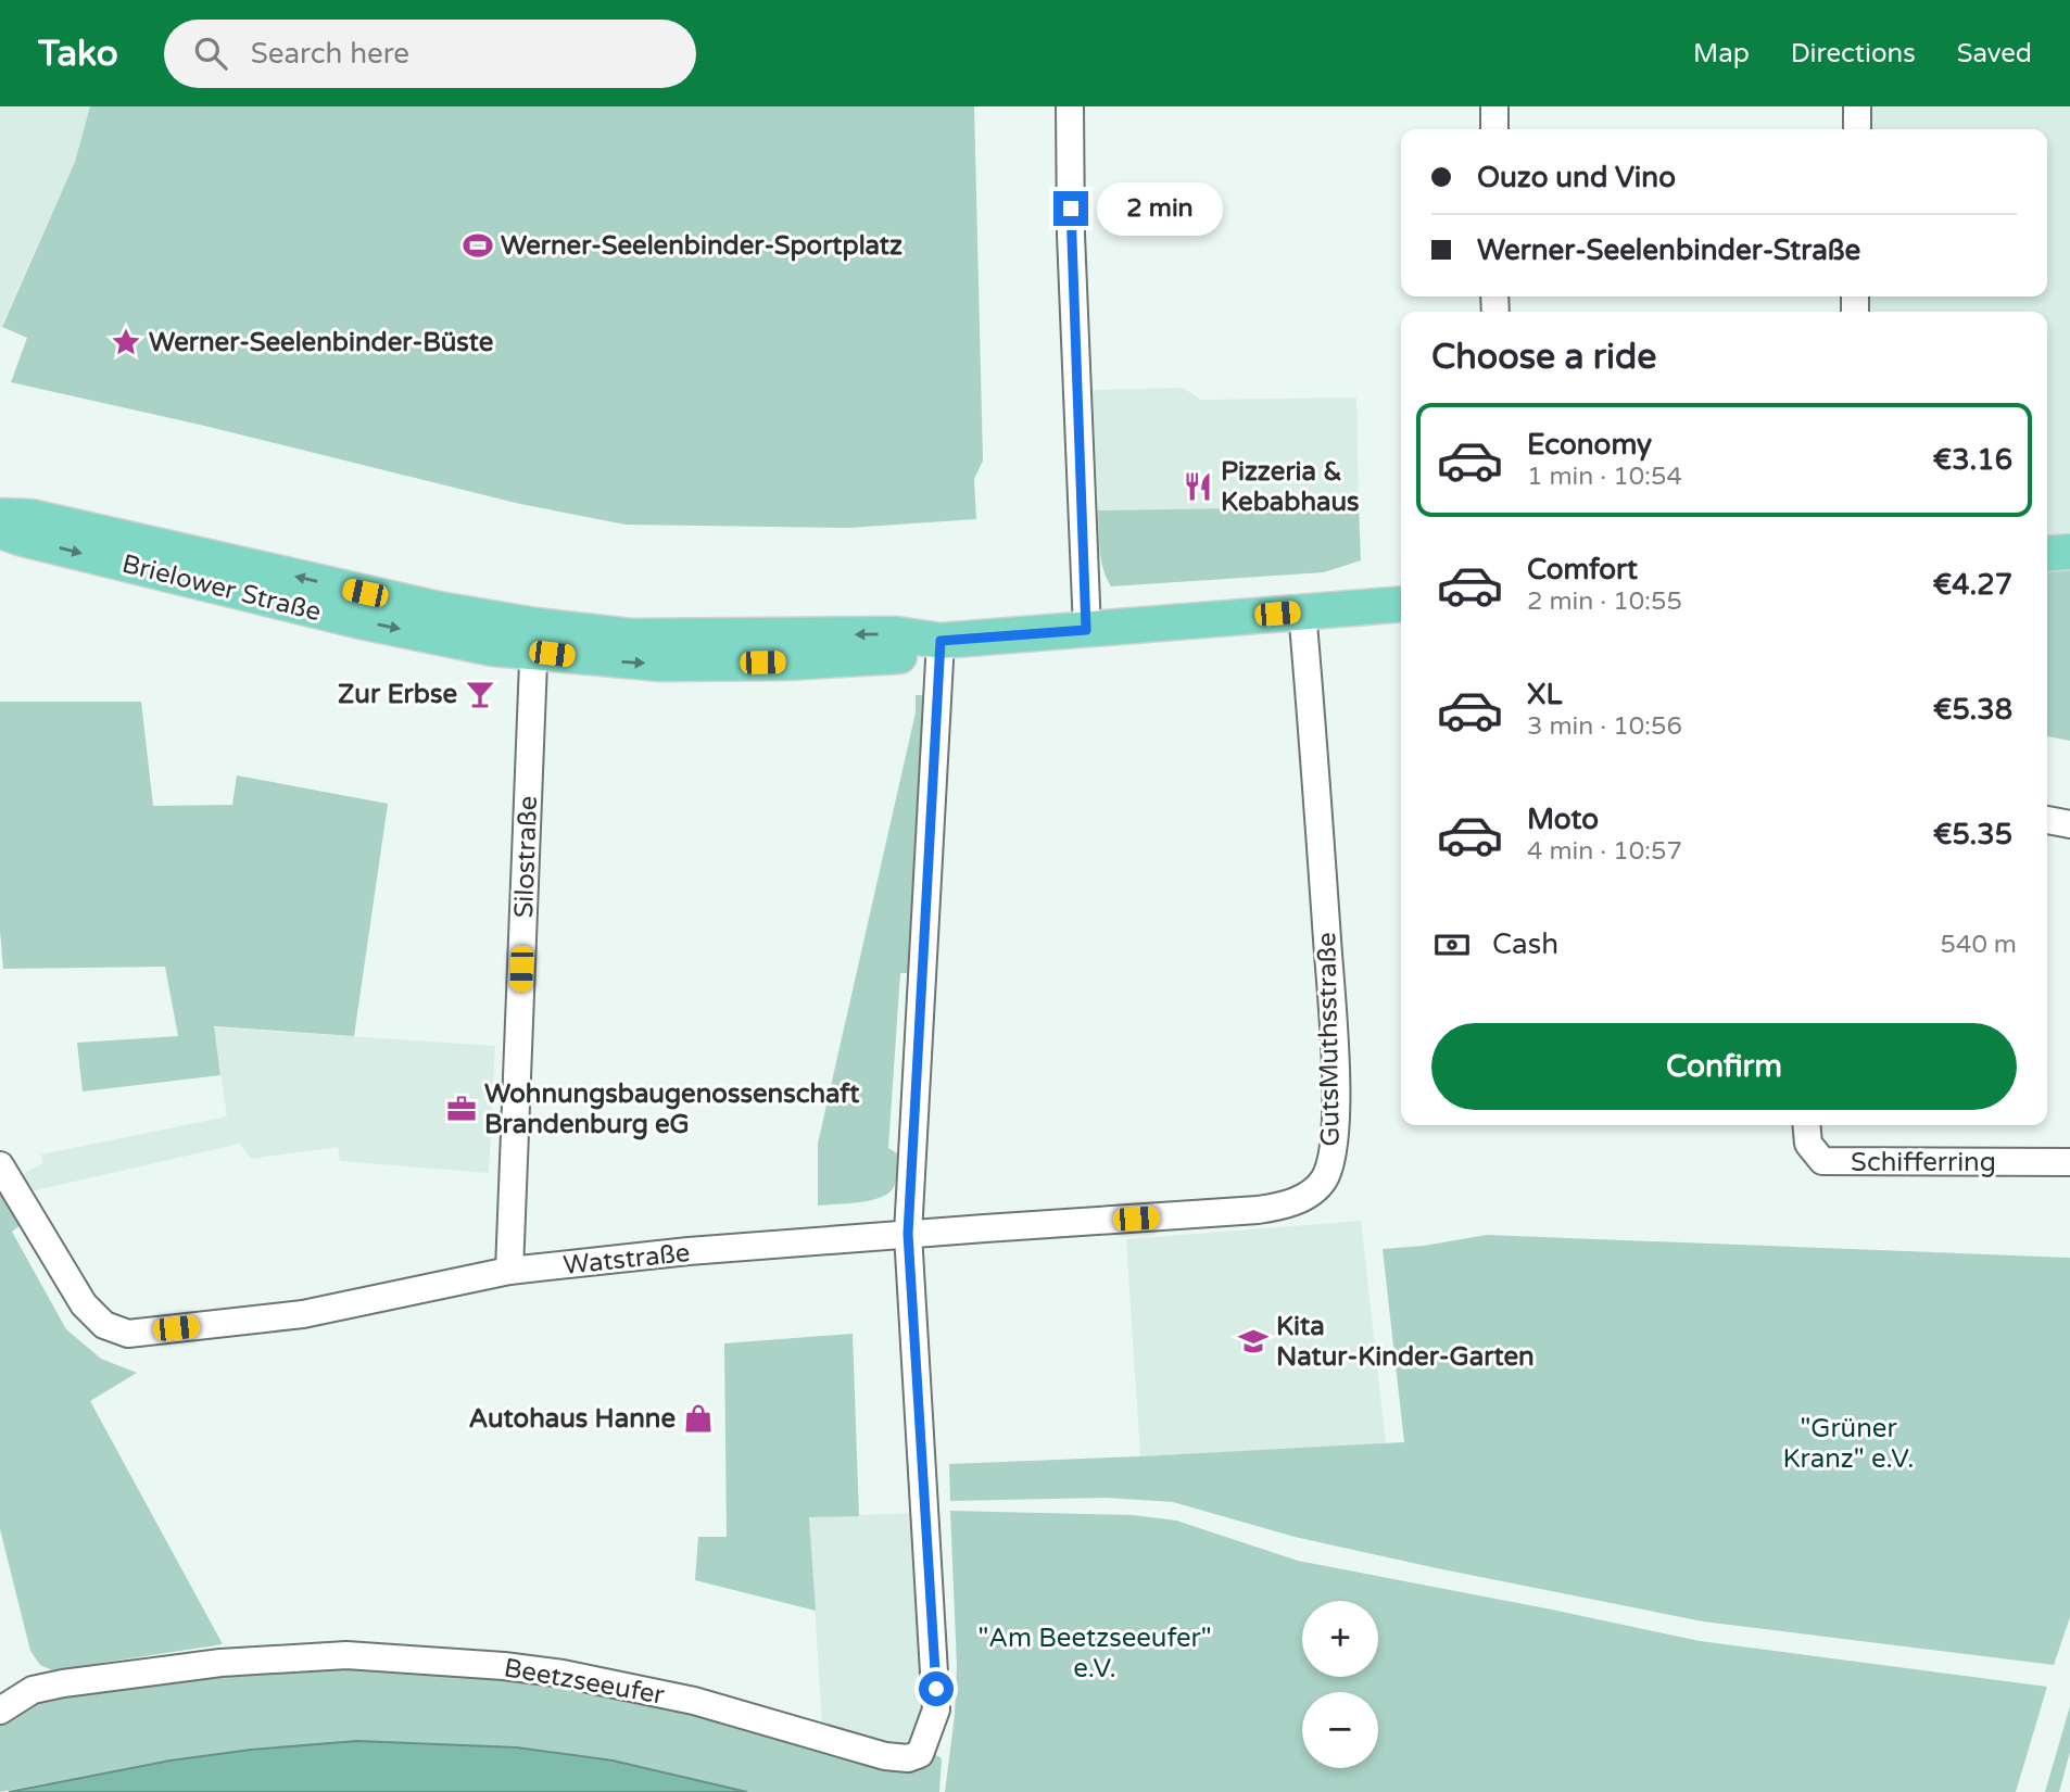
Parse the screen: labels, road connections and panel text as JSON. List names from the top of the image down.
{
  "streets": {
    "main road": ["Brielower Straße"],
    "street": [
      "Silostraße",
      "GutsMuthsstraße",
      "Schifferring",
      "Watstraße",
      "Beetzseeufer"
    ]
  },
  "crossings": [
    ["Brielower Straße", "Silostraße"],
    ["Brielower Straße", "GutsMuthsstraße"],
    ["Silostraße", "Watstraße"],
    ["GutsMuthsstraße", "Watstraße"],
    ["GutsMuthsstraße", "Beetzseeufer"],
    ["Watstraße", "Beetzseeufer"]
  ],
  "parks": ["\"Grüner Kranz\" e.V.", "\"Am Beetzseeufer\" e.V."],
  "places": {
    "sports": ["Werner-Seelenbinder-Sportplatz"],
    "place": ["Werner-Seelenbinder-Büste"],
    "restaurant": ["Pizzeria & Kebabhaus"],
    "bar": ["Zur Erbse"],
    "office": ["Wohnungsbaugenossenschaft Brandenburg eG"],
    "school or university": ["Kita Natur-Kinder-Garten"],
    "shop": ["Autohaus Hanne"]
  },
  "page": {
    "header": "Tako",
    "search": "Search here",
    "nav": ["Map", "Directions", "Saved"],
    "banner": ["Ouzo und Vino", "Werner-Seelenbinder-Straße"],
    "bubble": "2 min",
    "heading": "Choose a ride",
    "list": [
      {
        "name": "Economy",
        "note": "1 min · 10:54",
        "value": "€3.16"
      },
      {
        "name": "Comfort",
        "note": "2 min · 10:55",
        "value": "€4.27"
      },
      {
        "name": "XL",
        "note": "3 min · 10:56",
        "value": "€5.38"
      },
      {
        "name": "Moto",
        "note": "4 min · 10:57",
        "value": "€5.35"
      }
    ],
    "pay": ["Cash", "540 m"],
    "buttons": "Confirm",
    "map_buttons": ["+", "−"]
  }
}
